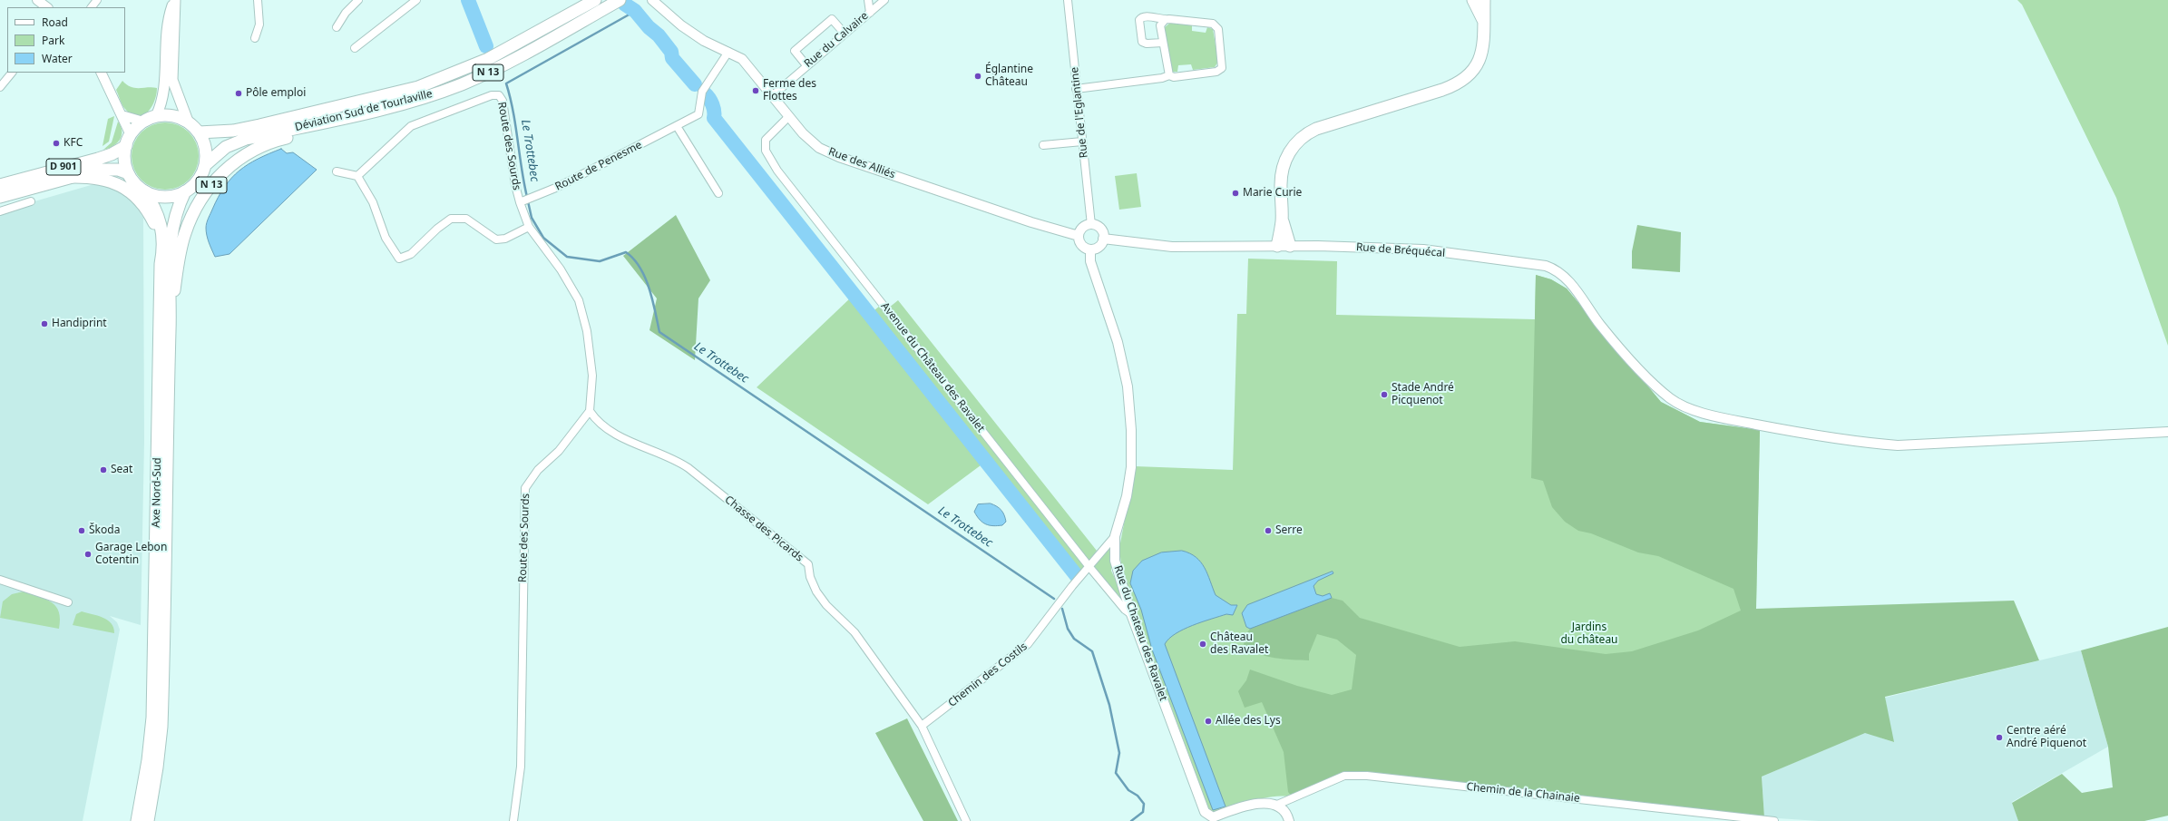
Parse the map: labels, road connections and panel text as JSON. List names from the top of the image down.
{
  "streets": {
    "main road": [
      "N 13",
      "Déviation Sud de Tourlaville",
      "D 901",
      "Axe Nord-Sud"
    ],
    "street": [
      "Rue du Calvaire",
      "Rue de l'Eglantine",
      "Route des Sourds",
      "Rue des Alliés",
      "Route de Penesme",
      "Rue de Bréquécal",
      "Avenue du Château des Ravalet",
      "Chasse des Picards",
      "Rue du Chateau des Ravalet",
      "Chemin des Costils",
      "Chemin de la Chainaie"
    ]
  },
  "crossings": [
    ["Rue du Calvaire", "Rue des Alliés"],
    ["N 13", "Déviation Sud de Tourlaville"],
    ["N 13", "Axe Nord-Sud"],
    ["Déviation Sud de Tourlaville", "D 901"],
    ["Déviation Sud de Tourlaville", "Axe Nord-Sud"],
    ["Rue de l'Eglantine", "Rue des Alliés"],
    ["Rue de l'Eglantine", "Rue de Bréquécal"],
    ["Rue de l'Eglantine", "Rue du Chateau des Ravalet"],
    ["Route des Sourds", "Route de Penesme"],
    ["Route des Sourds", "Chasse des Picards"],
    ["Rue des Alliés", "Route de Penesme"],
    ["Rue des Alliés", "Rue de Bréquécal"],
    ["Rue des Alliés", "Avenue du Château des Ravalet"],
    ["Rue des Alliés", "Rue du Chateau des Ravalet"],
    ["D 901", "Axe Nord-Sud"],
    ["Rue de Bréquécal", "Rue du Chateau des Ravalet"],
    ["Avenue du Château des Ravalet", "Rue du Chateau des Ravalet"],
    ["Avenue du Château des Ravalet", "Chemin des Costils"],
    ["Chasse des Picards", "Chemin des Costils"],
    ["Rue du Chateau des Ravalet", "Chemin des Costils"],
    ["Rue du Chateau des Ravalet", "Chemin de la Chainaie"]
  ],
  "water": ["Le Trottebec"],
  "parks": ["Jardins du château"],
  "places": [
    "Églantine Château",
    "Ferme des Flottes",
    "Pôle emploi",
    "KFC",
    "Marie Curie",
    "Handiprint",
    "Stade André Picquenot",
    "Seat",
    "Škoda",
    "Serre",
    "Garage Lebon Cotentin",
    "Château des Ravalet",
    "Allée des Lys",
    "Centre aéré André Piquenot"
  ],
  "legend": ["Road", "Park", "Water"]
}
